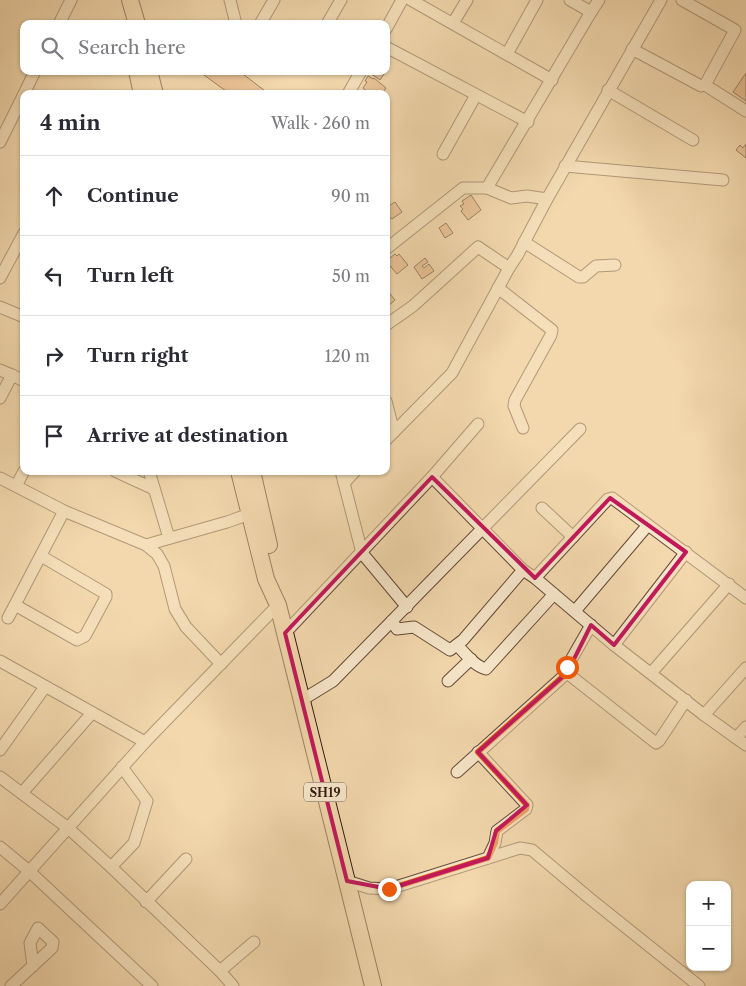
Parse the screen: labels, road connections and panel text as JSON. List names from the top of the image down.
{
  "streets": {
    "main road": ["SH19"]
  },
  "page": {
    "search": "Search here",
    "heading": ["4 min", "Walk · 260 m"],
    "list": [
      ["Continue", "90 m"],
      ["Turn left", "50 m"],
      ["Turn right", "120 m"],
      "Arrive at destination"
    ],
    "map_buttons": ["+", "−"]
  }
}
